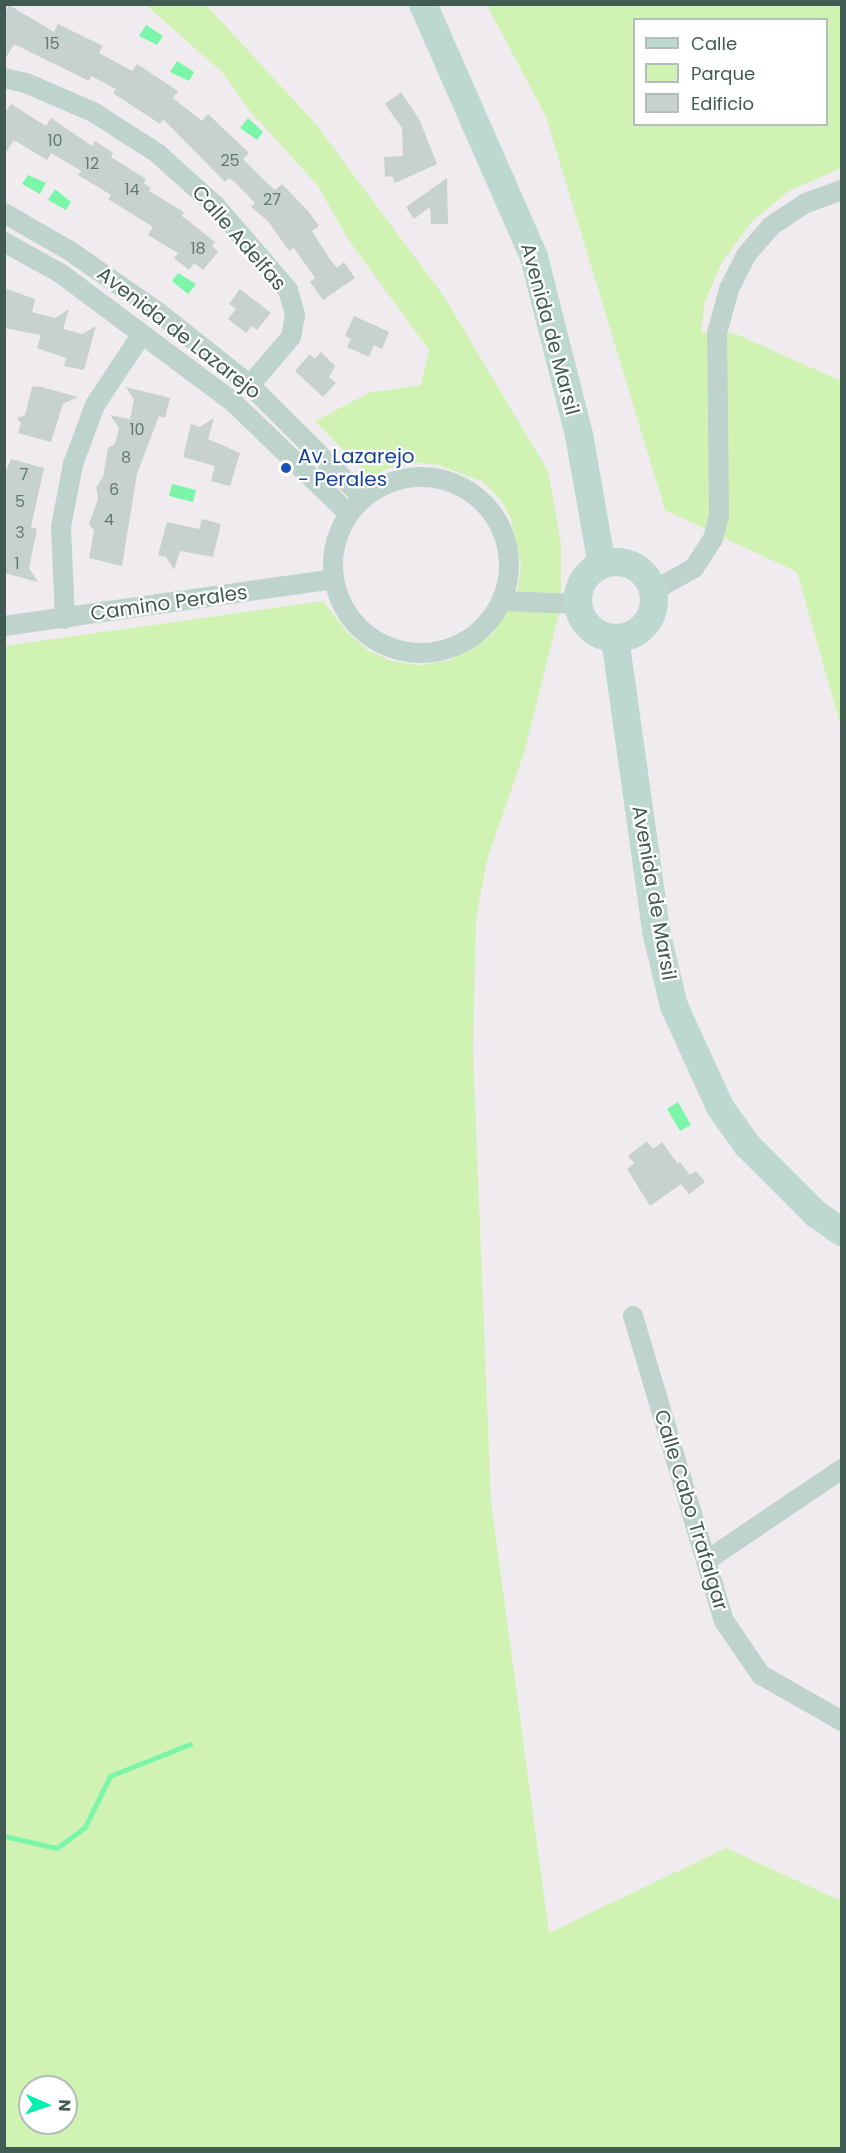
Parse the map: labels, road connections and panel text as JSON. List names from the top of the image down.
{
  "streets": {
    "street": [
      "Calle Adelfas",
      "Avenida de Marsil",
      "Avenida de Lazarejo",
      "Camino Perales",
      "Calle Cabo Trafalgar"
    ]
  },
  "crossings": [
    ["Calle Adelfas", "Avenida de Lazarejo"],
    ["Avenida de Lazarejo", "Camino Perales"]
  ],
  "places": ["Av. Lazarejo - Perales"],
  "house_numbers": [
    "15",
    "10",
    "25",
    "12",
    "14",
    "27",
    "18",
    "10",
    "8",
    "7",
    "6",
    "5",
    "4",
    "3",
    "1"
  ],
  "legend": ["Calle", "Parque", "Edificio"],
  "north": "right"
}
